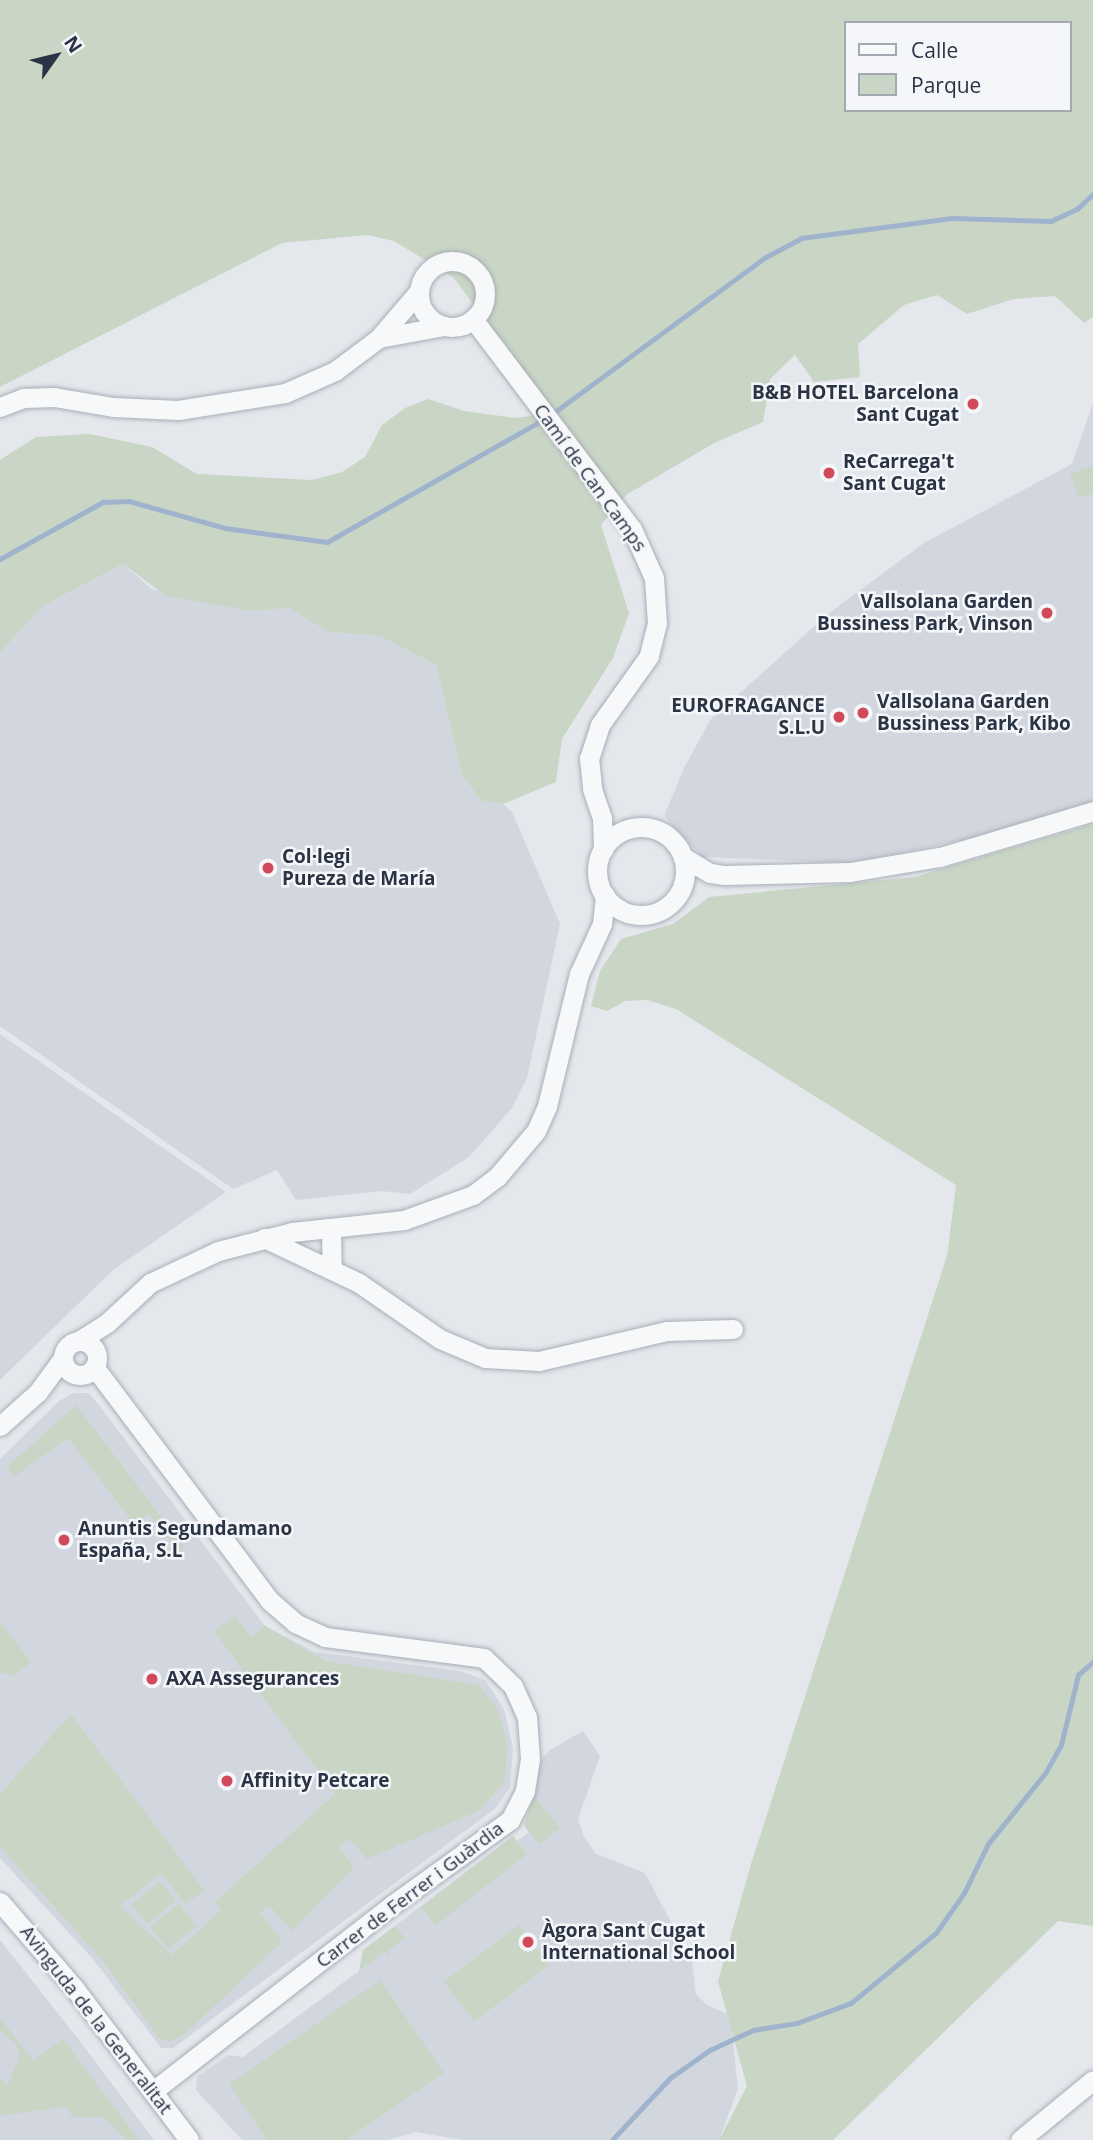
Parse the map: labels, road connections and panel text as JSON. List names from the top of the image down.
{
  "streets": {
    "street": ["Camí de Can Camps", "Carrer de Ferrer i Guàrdia", "Avinguda de la Generalitat"]
  },
  "crossings": [
    ["Carrer de Ferrer i Guàrdia", "Avinguda de la Generalitat"]
  ],
  "places": [
    "B&B HOTEL Barcelona Sant Cugat",
    "ReCarrega't Sant Cugat",
    "Vallsolana Garden Bussiness Park, Vinson",
    "Vallsolana Garden Bussiness Park, Kibo",
    "EUROFRAGANCE S.L.U",
    "Col·legi Pureza de María",
    "Anuntis Segundamano España, S.L",
    "AXA Assegurances",
    "Affinity Petcare",
    "Àgora Sant Cugat International School"
  ],
  "legend": ["Calle", "Parque"],
  "north": "top right"
}
